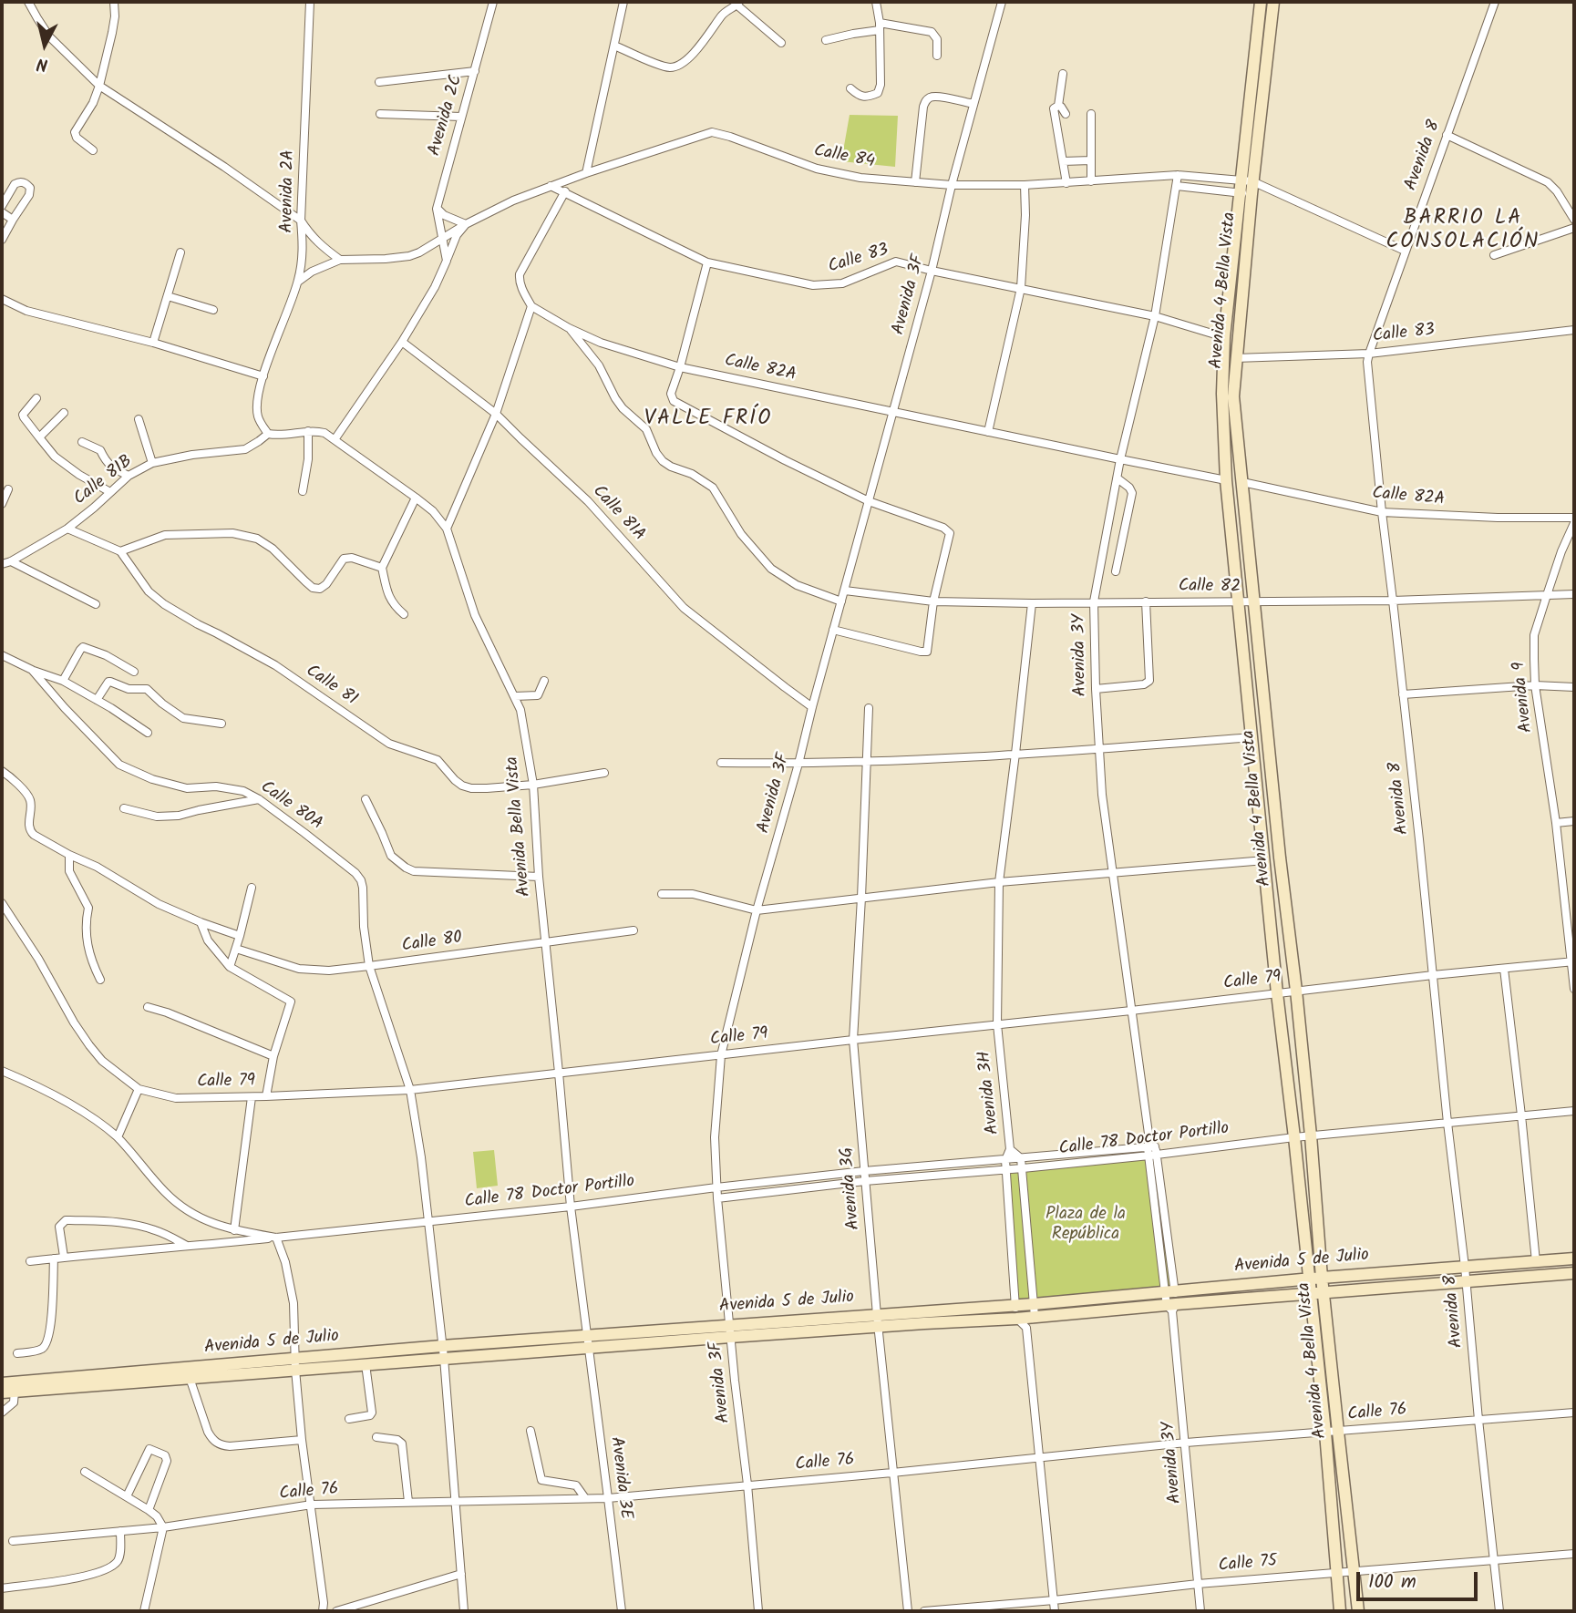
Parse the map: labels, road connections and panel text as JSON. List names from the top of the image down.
{
  "streets": {
    "street": [
      "Avenida 2C",
      "Avenida 8",
      "Calle 84",
      "Avenida 2A",
      "Calle 83",
      "Avenida 4 Bella Vista",
      "Avenida 3F",
      "Calle 82A",
      "Calle 81B",
      "Calle 81A",
      "Calle 82",
      "Avenida 3Y",
      "Calle 81",
      "Avenida 9",
      "Calle 80A",
      "Avenida Bella Vista",
      "Calle 80",
      "Calle 79",
      "Avenida 3H",
      "Calle 78 Doctor Portillo",
      "Avenida 3G",
      "Avenida 5 de Julio",
      "Calle 76",
      "Avenida 3E",
      "Calle 75"
    ]
  },
  "crossings": [
    ["Avenida 2C", "Calle 84"],
    ["Avenida 8", "Calle 84"],
    ["Avenida 8", "Calle 83"],
    ["Avenida 8", "Calle 82A"],
    ["Avenida 8", "Calle 82"],
    ["Avenida 8", "Calle 79"],
    ["Avenida 8", "Calle 78 Doctor Portillo"],
    ["Avenida 8", "Avenida 5 de Julio"],
    ["Avenida 8", "Calle 76"],
    ["Avenida 8", "Calle 75"],
    ["Calle 84", "Avenida 2A"],
    ["Calle 84", "Calle 83"],
    ["Calle 84", "Avenida 4 Bella Vista"],
    ["Calle 84", "Avenida 3F"],
    ["Calle 84", "Avenida 3Y"],
    ["Avenida 2A", "Calle 81B"],
    ["Avenida 2A", "Avenida Bella Vista"],
    ["Calle 83", "Avenida 4 Bella Vista"],
    ["Calle 83", "Avenida 3F"],
    ["Calle 83", "Avenida 3Y"],
    ["Avenida 4 Bella Vista", "Calle 82A"],
    ["Avenida 4 Bella Vista", "Calle 82"],
    ["Avenida 4 Bella Vista", "Calle 79"],
    ["Avenida 4 Bella Vista", "Calle 78 Doctor Portillo"],
    ["Avenida 4 Bella Vista", "Avenida 5 de Julio"],
    ["Avenida 4 Bella Vista", "Calle 76"],
    ["Avenida 4 Bella Vista", "Calle 75"],
    ["Avenida 3F", "Calle 82A"],
    ["Avenida 3F", "Calle 81A"],
    ["Avenida 3F", "Calle 82"],
    ["Avenida 3F", "Calle 79"],
    ["Avenida 3F", "Calle 78 Doctor Portillo"],
    ["Avenida 3F", "Avenida 5 de Julio"],
    ["Avenida 3F", "Calle 76"],
    ["Calle 82A", "Avenida 3Y"],
    ["Calle 81B", "Avenida Bella Vista"],
    ["Calle 82", "Avenida 3Y"],
    ["Calle 82", "Avenida 9"],
    ["Calle 82", "Avenida 3H"],
    ["Avenida 3Y", "Calle 79"],
    ["Avenida 3Y", "Calle 78 Doctor Portillo"],
    ["Avenida 3Y", "Avenida 5 de Julio"],
    ["Avenida 3Y", "Calle 76"],
    ["Avenida 3Y", "Calle 75"],
    ["Calle 81", "Avenida Bella Vista"],
    ["Avenida 9", "Calle 79"],
    ["Calle 80A", "Calle 80"],
    ["Calle 80A", "Calle 79"],
    ["Calle 80A", "Calle 78 Doctor Portillo"],
    ["Calle 80A", "Avenida 5 de Julio"],
    ["Calle 80A", "Calle 76"],
    ["Avenida Bella Vista", "Calle 80"],
    ["Avenida Bella Vista", "Calle 79"],
    ["Avenida Bella Vista", "Calle 78 Doctor Portillo"],
    ["Avenida Bella Vista", "Avenida 5 de Julio"],
    ["Avenida Bella Vista", "Avenida 3E"],
    ["Calle 79", "Avenida 3H"],
    ["Calle 79", "Avenida 3G"],
    ["Avenida 3H", "Calle 78 Doctor Portillo"],
    ["Avenida 3H", "Avenida 5 de Julio"],
    ["Calle 78 Doctor Portillo", "Avenida 3G"],
    ["Avenida 3G", "Avenida 5 de Julio"],
    ["Avenida 3G", "Calle 76"],
    ["Avenida 5 de Julio", "Avenida 3E"],
    ["Calle 76", "Avenida 3E"]
  ],
  "districts": ["BARRIO LA CONSOLACIÓN", "VALLE FRÍO"],
  "parks": ["Plaza de la República"],
  "scale_bar": "100 m",
  "north": "bottom"
}
